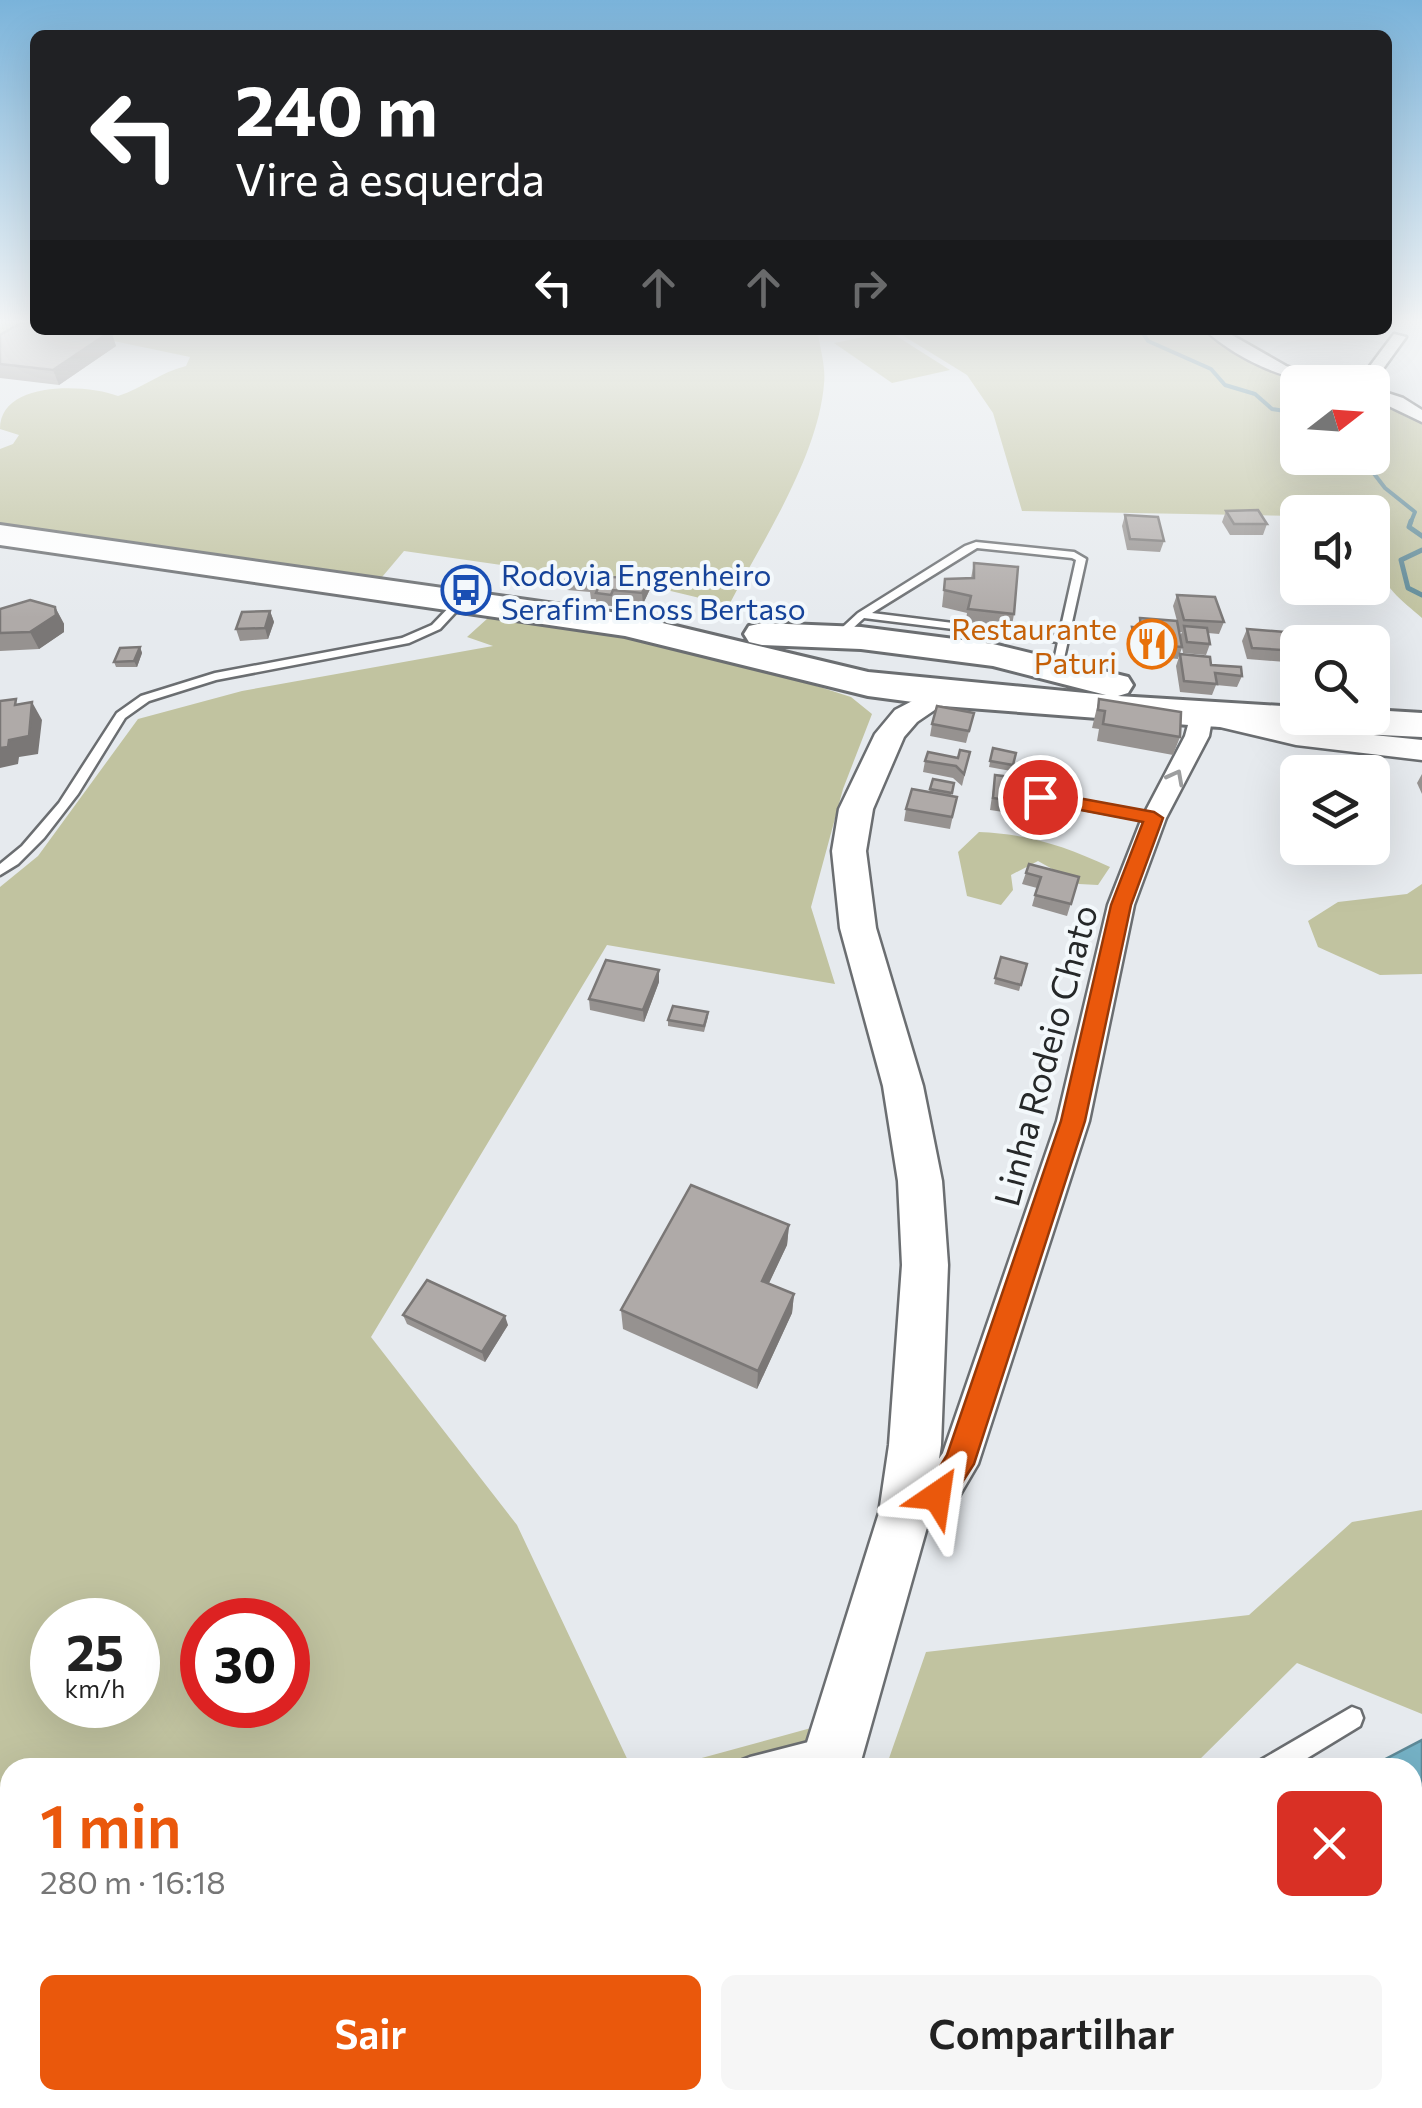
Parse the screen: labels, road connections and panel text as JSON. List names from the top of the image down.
{
  "streets": {
    "street": ["Linha Rodeio Chato"]
  },
  "places": {
    "bus stop": ["Rodovia Engenheiro Serafim Enoss Bertaso"],
    "restaurant": ["Restaurante Paturi"]
  },
  "north": "right",
  "page": {
    "turn": ["240 m", "Vire à esquerda"],
    "speed": "25 km/h",
    "limit": "30",
    "heading": ["1 min", "280 m · 16:18"],
    "buttons": ["Sair", "Compartilhar"]
  }
}
